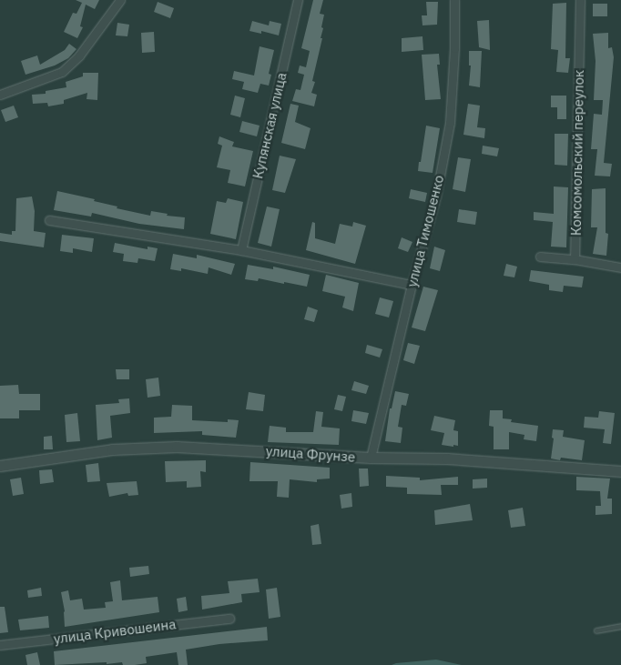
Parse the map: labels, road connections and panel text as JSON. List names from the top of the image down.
{
  "streets": {
    "street": [
      "Купянская улица",
      "Комсомольский переулок",
      "улица Тимошенко",
      "улица Фрунзе",
      "улица Кривошеина"
    ]
  },
  "crossings": [
    ["улица Тимошенко", "улица Фрунзе"]
  ]
}
